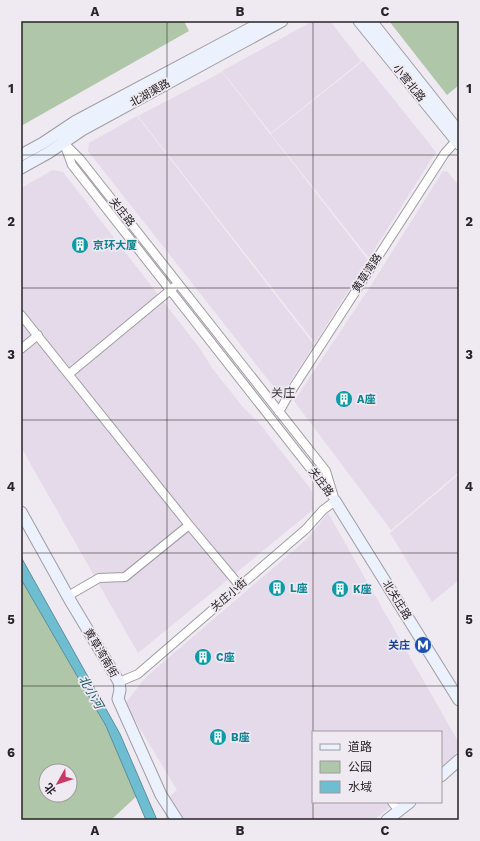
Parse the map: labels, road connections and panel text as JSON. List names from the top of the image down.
{
  "streets": {
    "street": [
      "小营北路",
      "北湖渠路",
      "关庄路",
      "黄草湾路",
      "关庄小街",
      "北关庄路",
      "黄草湾南街"
    ]
  },
  "crossings": [
    ["小营北路", "黄草湾路"],
    ["北湖渠路", "关庄路"],
    ["关庄路", "黄草湾路"],
    ["关庄路", "关庄小街"],
    ["关庄路", "北关庄路"],
    ["关庄小街", "北关庄路"],
    ["关庄小街", "黄草湾南街"]
  ],
  "districts": ["关庄"],
  "water": ["北小河"],
  "places": {
    "building": [
      "京环大厦",
      "A座",
      "L座",
      "K座",
      "C座",
      "B座"
    ],
    "metro station": ["关庄"]
  },
  "legend": ["道路", "公园", "水域"],
  "north": "bottom left",
  "grid": {
    "columns": ["A", "B", "C"],
    "rows": [
      "1",
      "2",
      "3",
      "4",
      "5",
      "6"
    ]
  }
}
